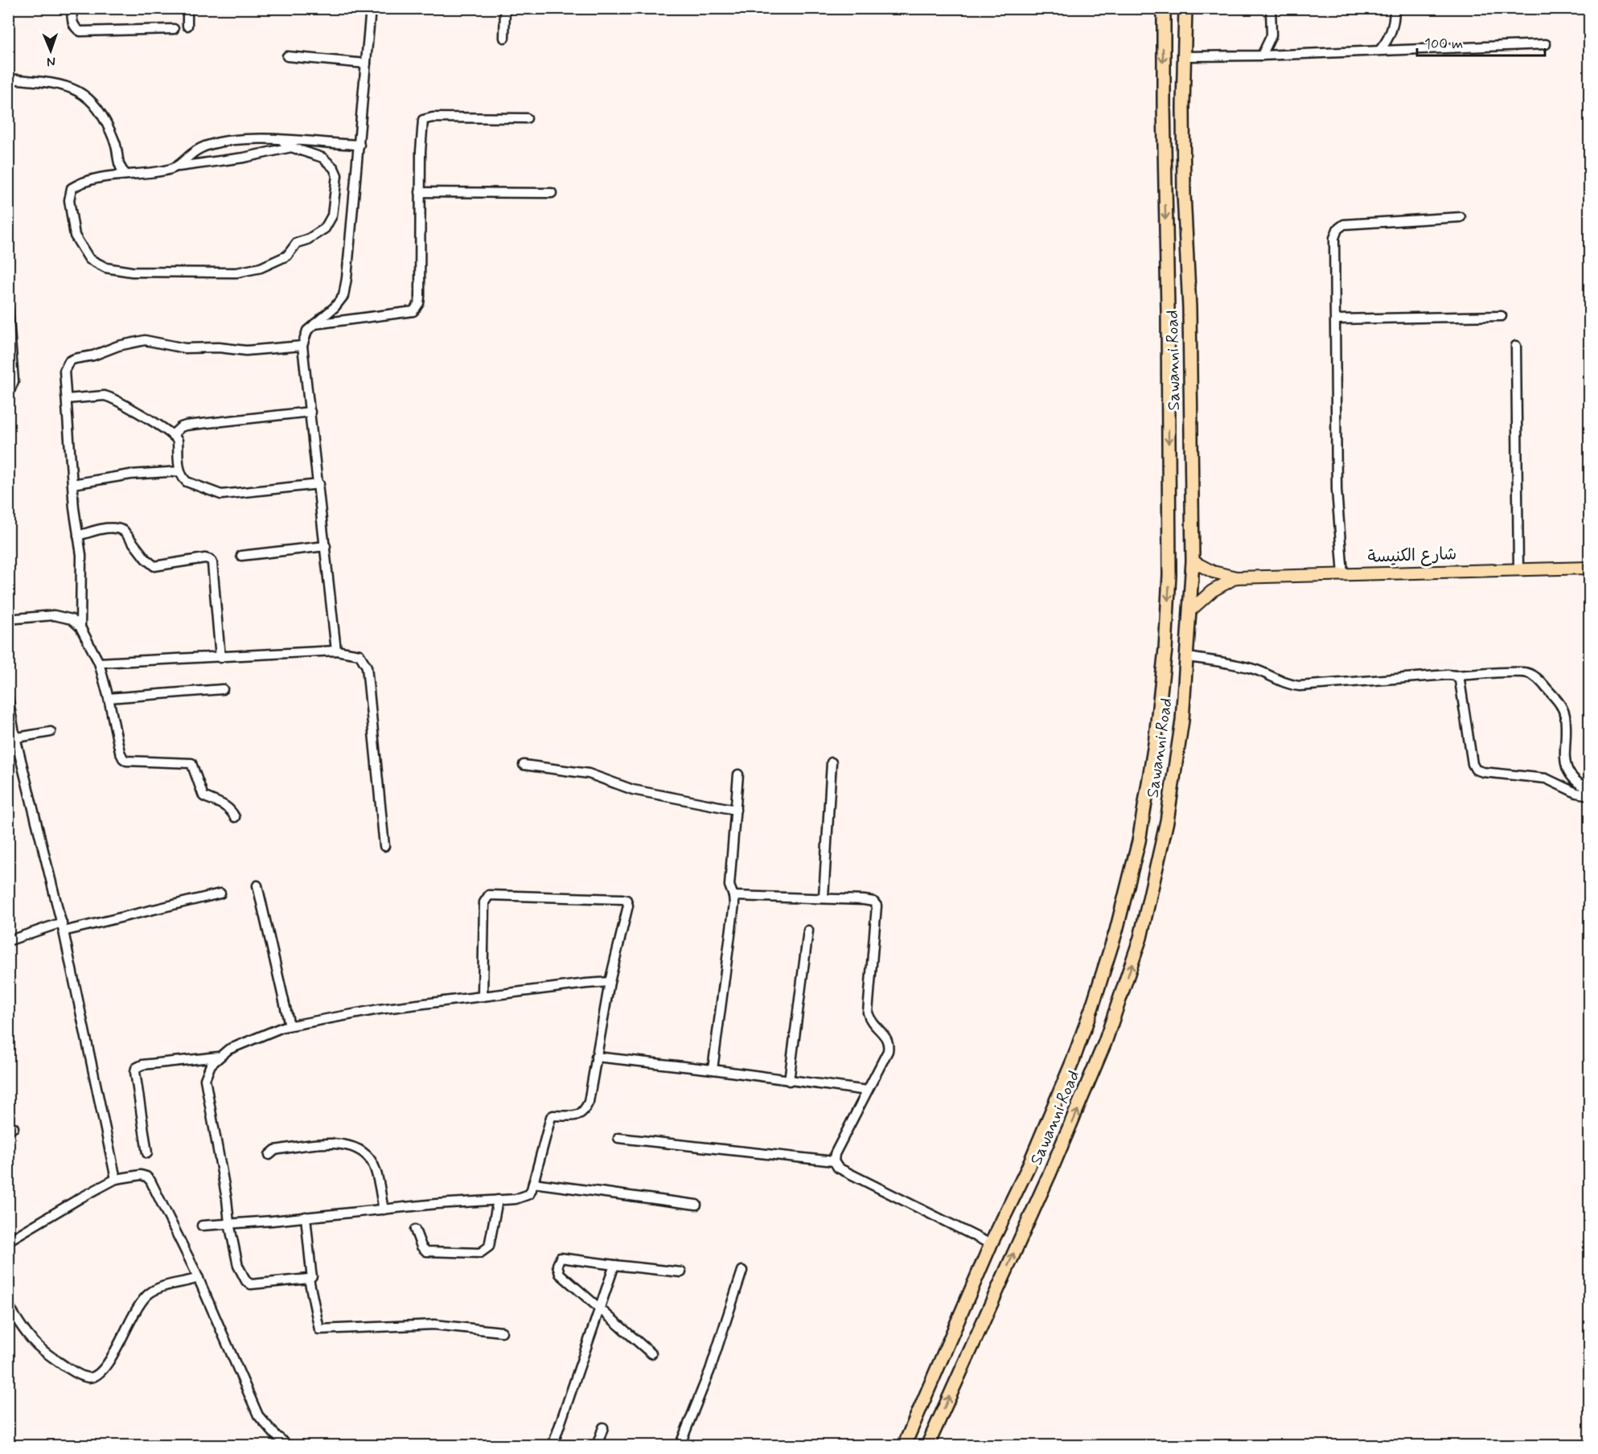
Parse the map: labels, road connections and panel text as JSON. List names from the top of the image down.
{
  "streets": {
    "highway": ["Sawanni Road"],
    "main road": ["شارع الكنيسة"]
  },
  "crossings": [
    ["Sawanni Road", "شارع الكنيسة"]
  ],
  "scale_bar": "100 m",
  "north": "bottom"
}
